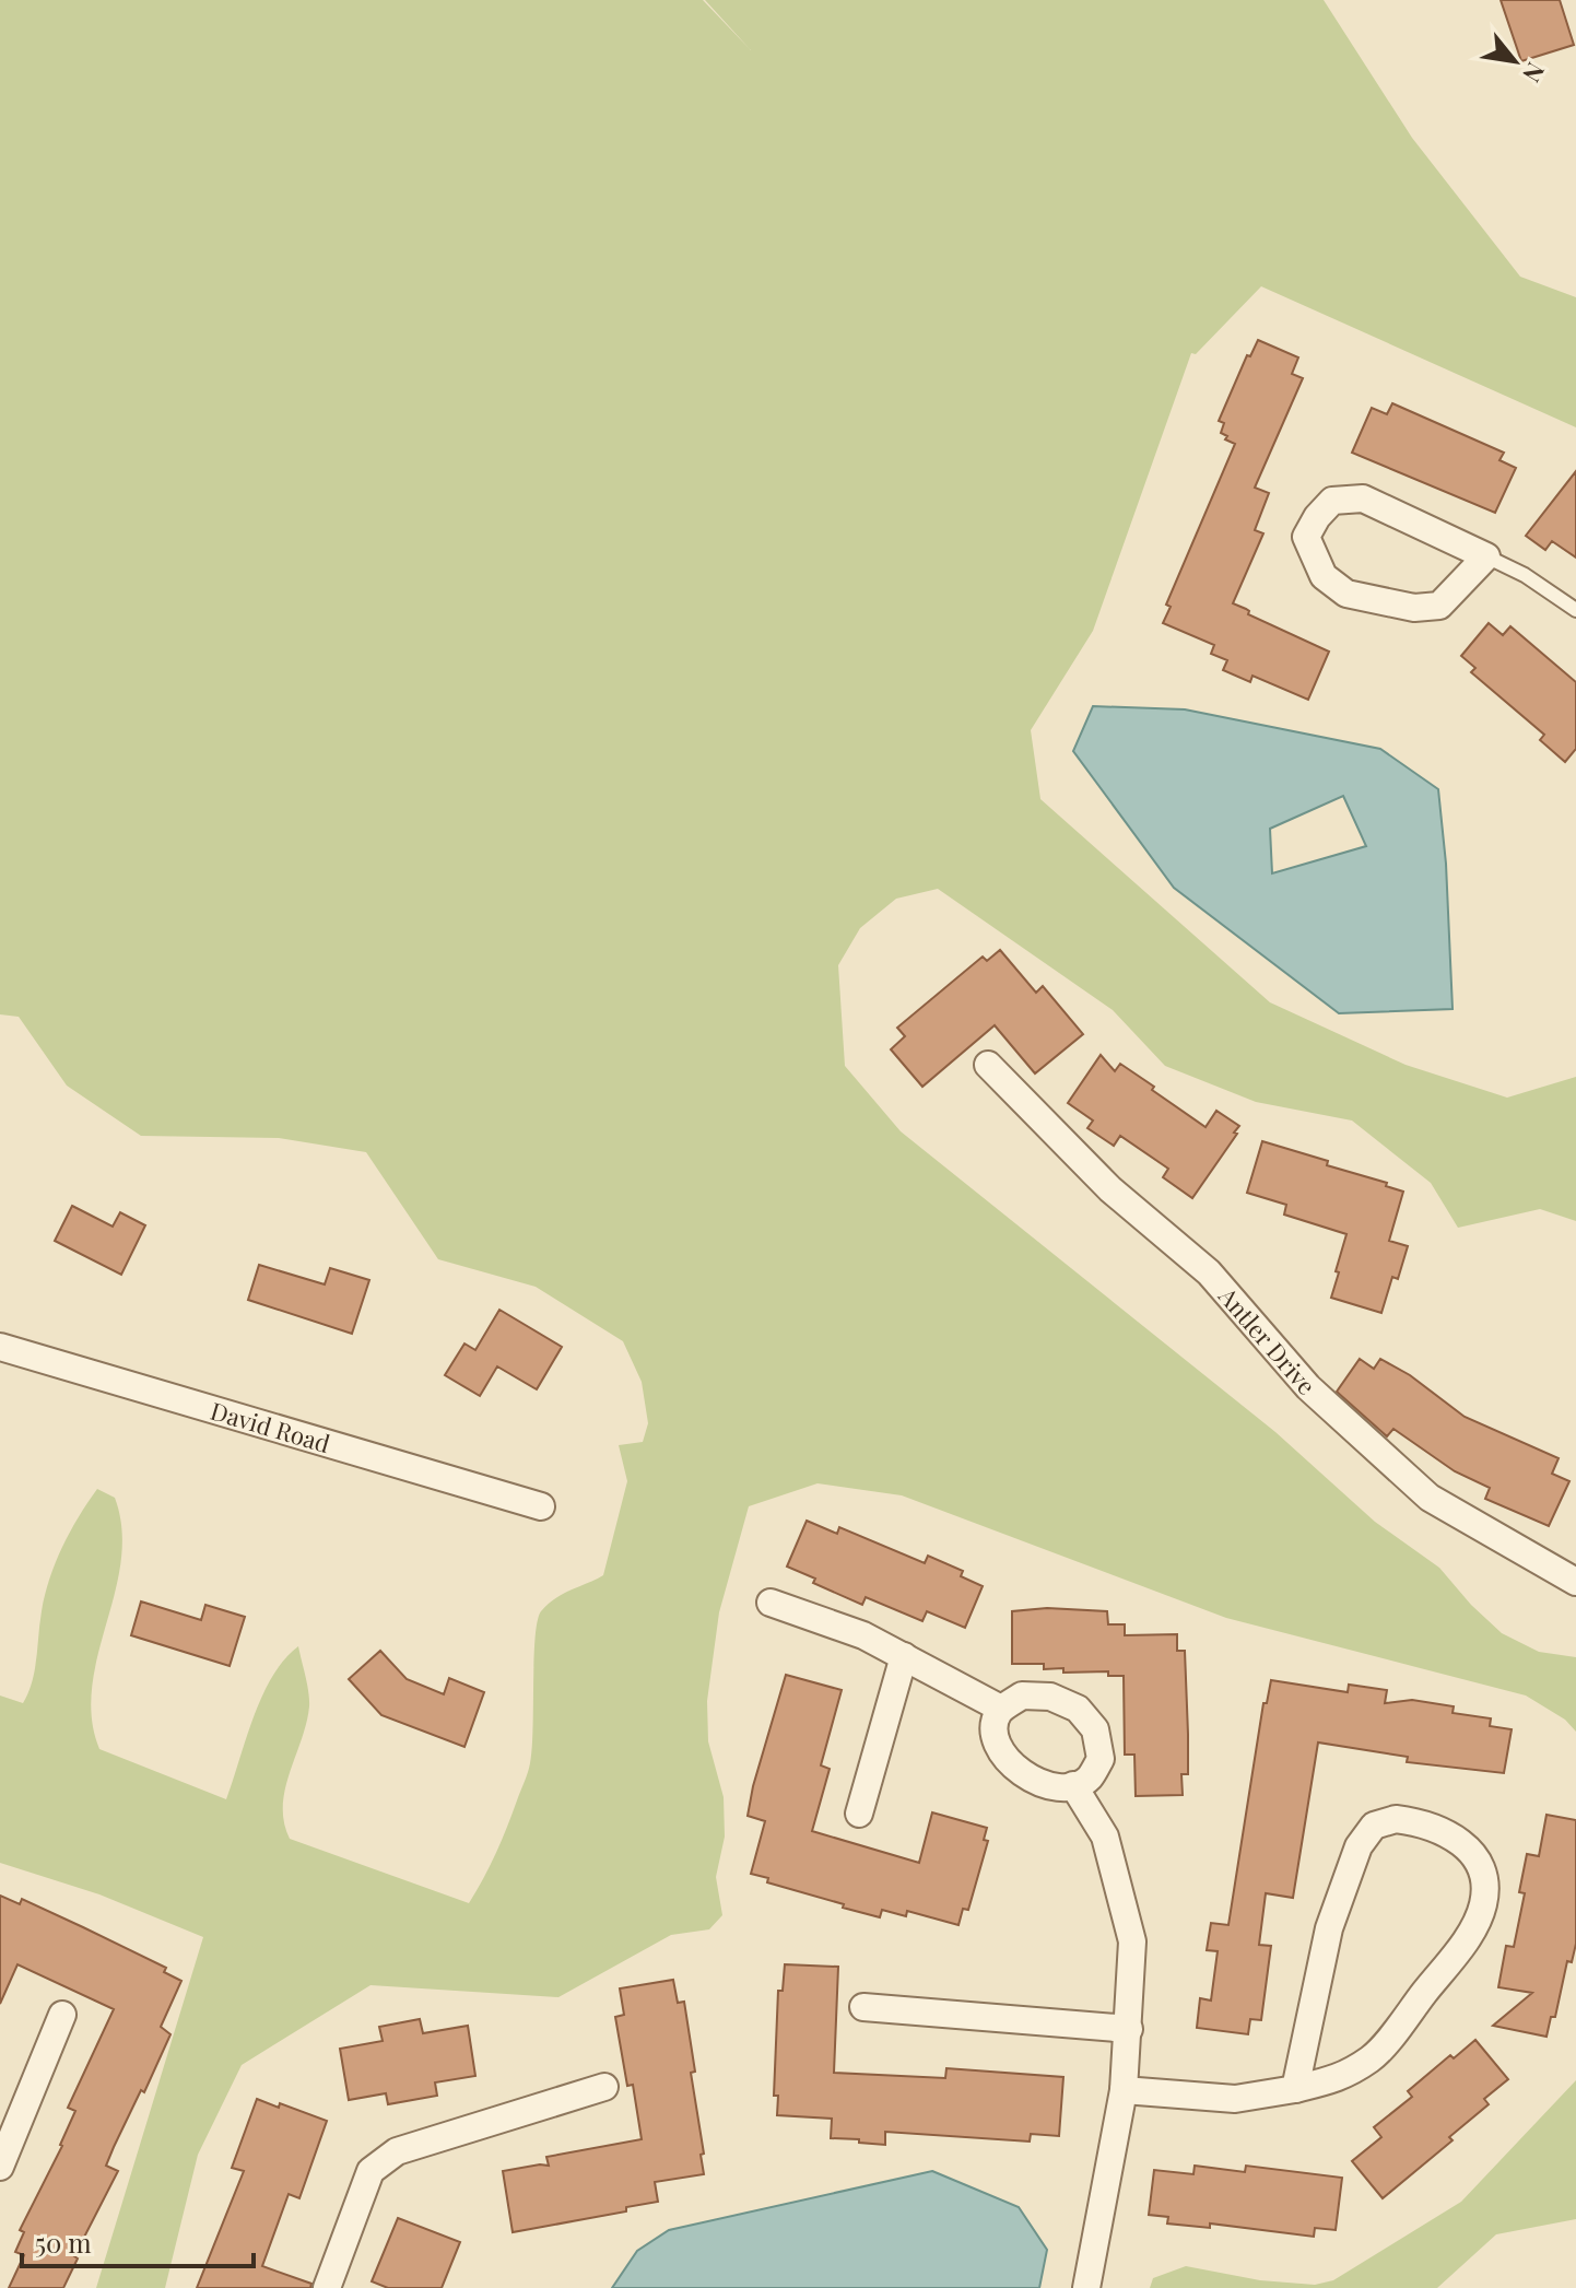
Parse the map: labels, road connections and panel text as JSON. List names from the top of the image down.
{
  "streets": {
    "street": ["Antler Drive", "David Road"]
  },
  "scale_bar": "50 m",
  "north": "bottom right"
}
